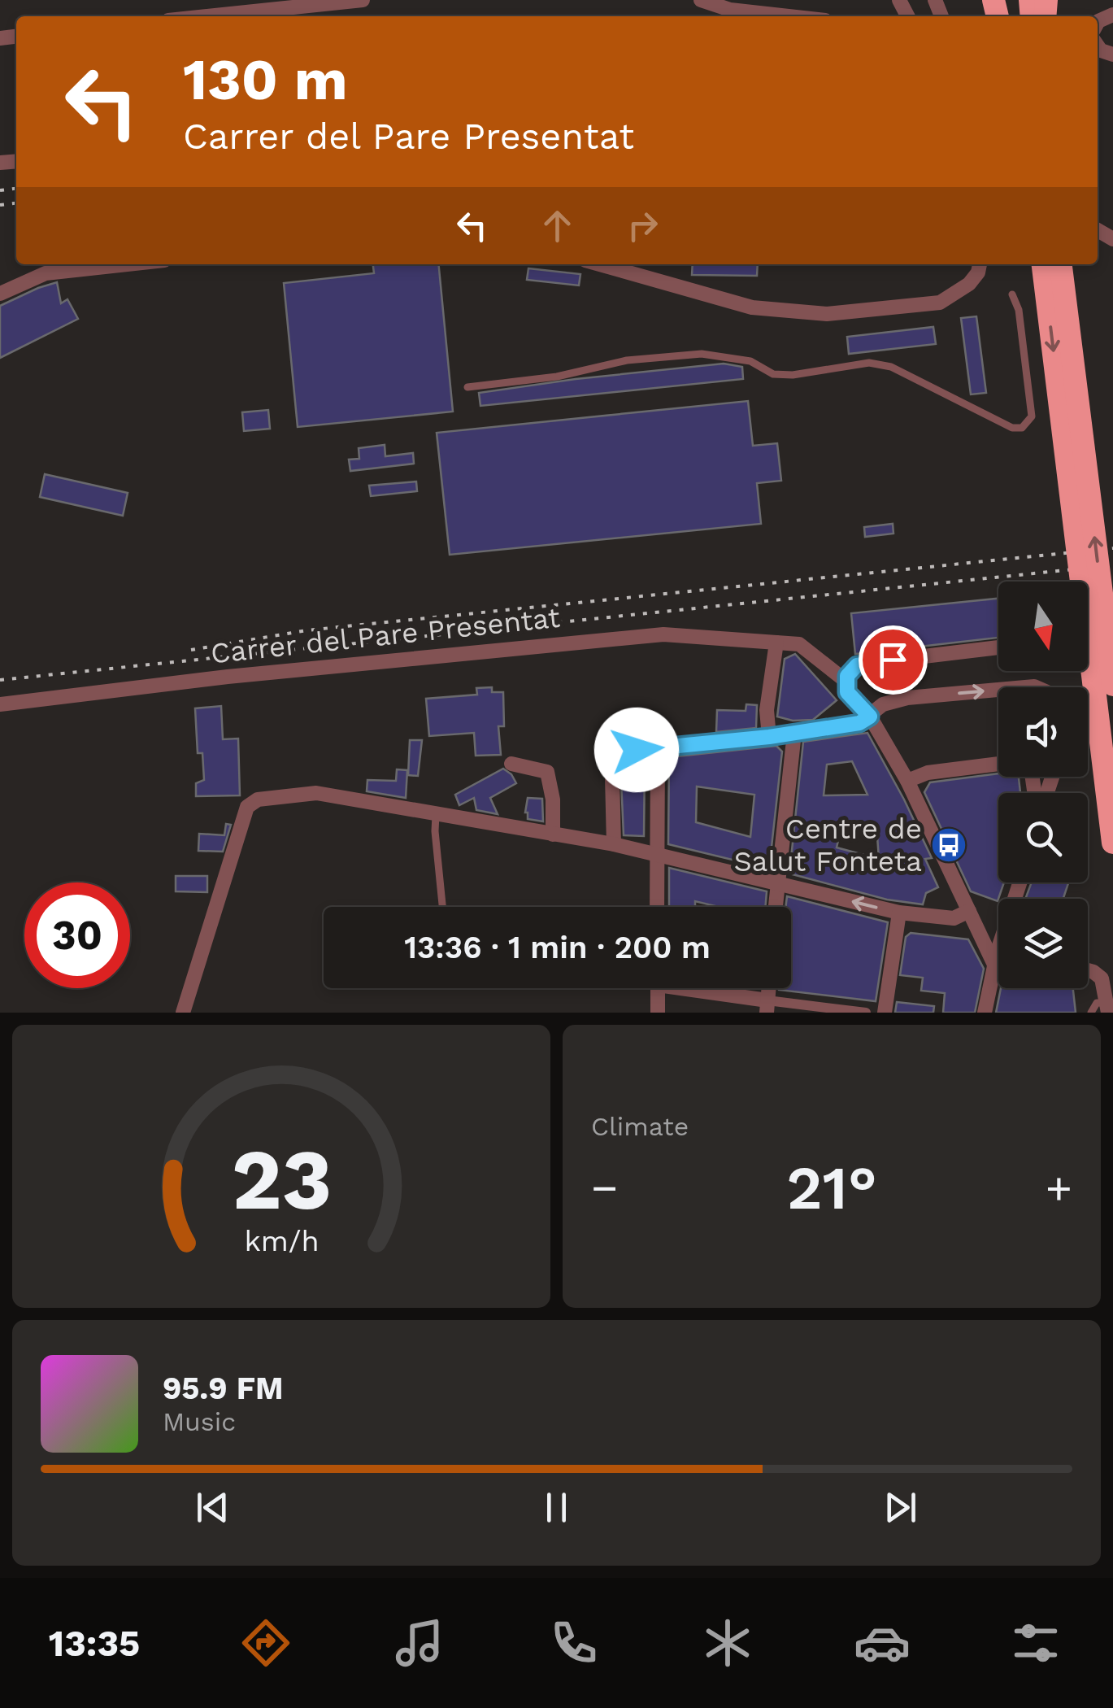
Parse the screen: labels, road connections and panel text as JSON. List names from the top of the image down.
{
  "streets": {
    "street": ["Carrer del Pare Presentat"]
  },
  "places": {
    "bus stop": ["Centre de Salut Fonteta"]
  },
  "north": "bottom",
  "page": {
    "turn": ["130 m", "Carrer del Pare Presentat"],
    "limit": "30",
    "trip": "13:36 · 1 min · 200 m",
    "tile": "Climate",
    "heat": ["−", "21°", "+"],
    "song": ["95.9 FM", "Music"],
    "tabs": "13:35",
    "gauge": ["23", "km/h"]
  }
}
